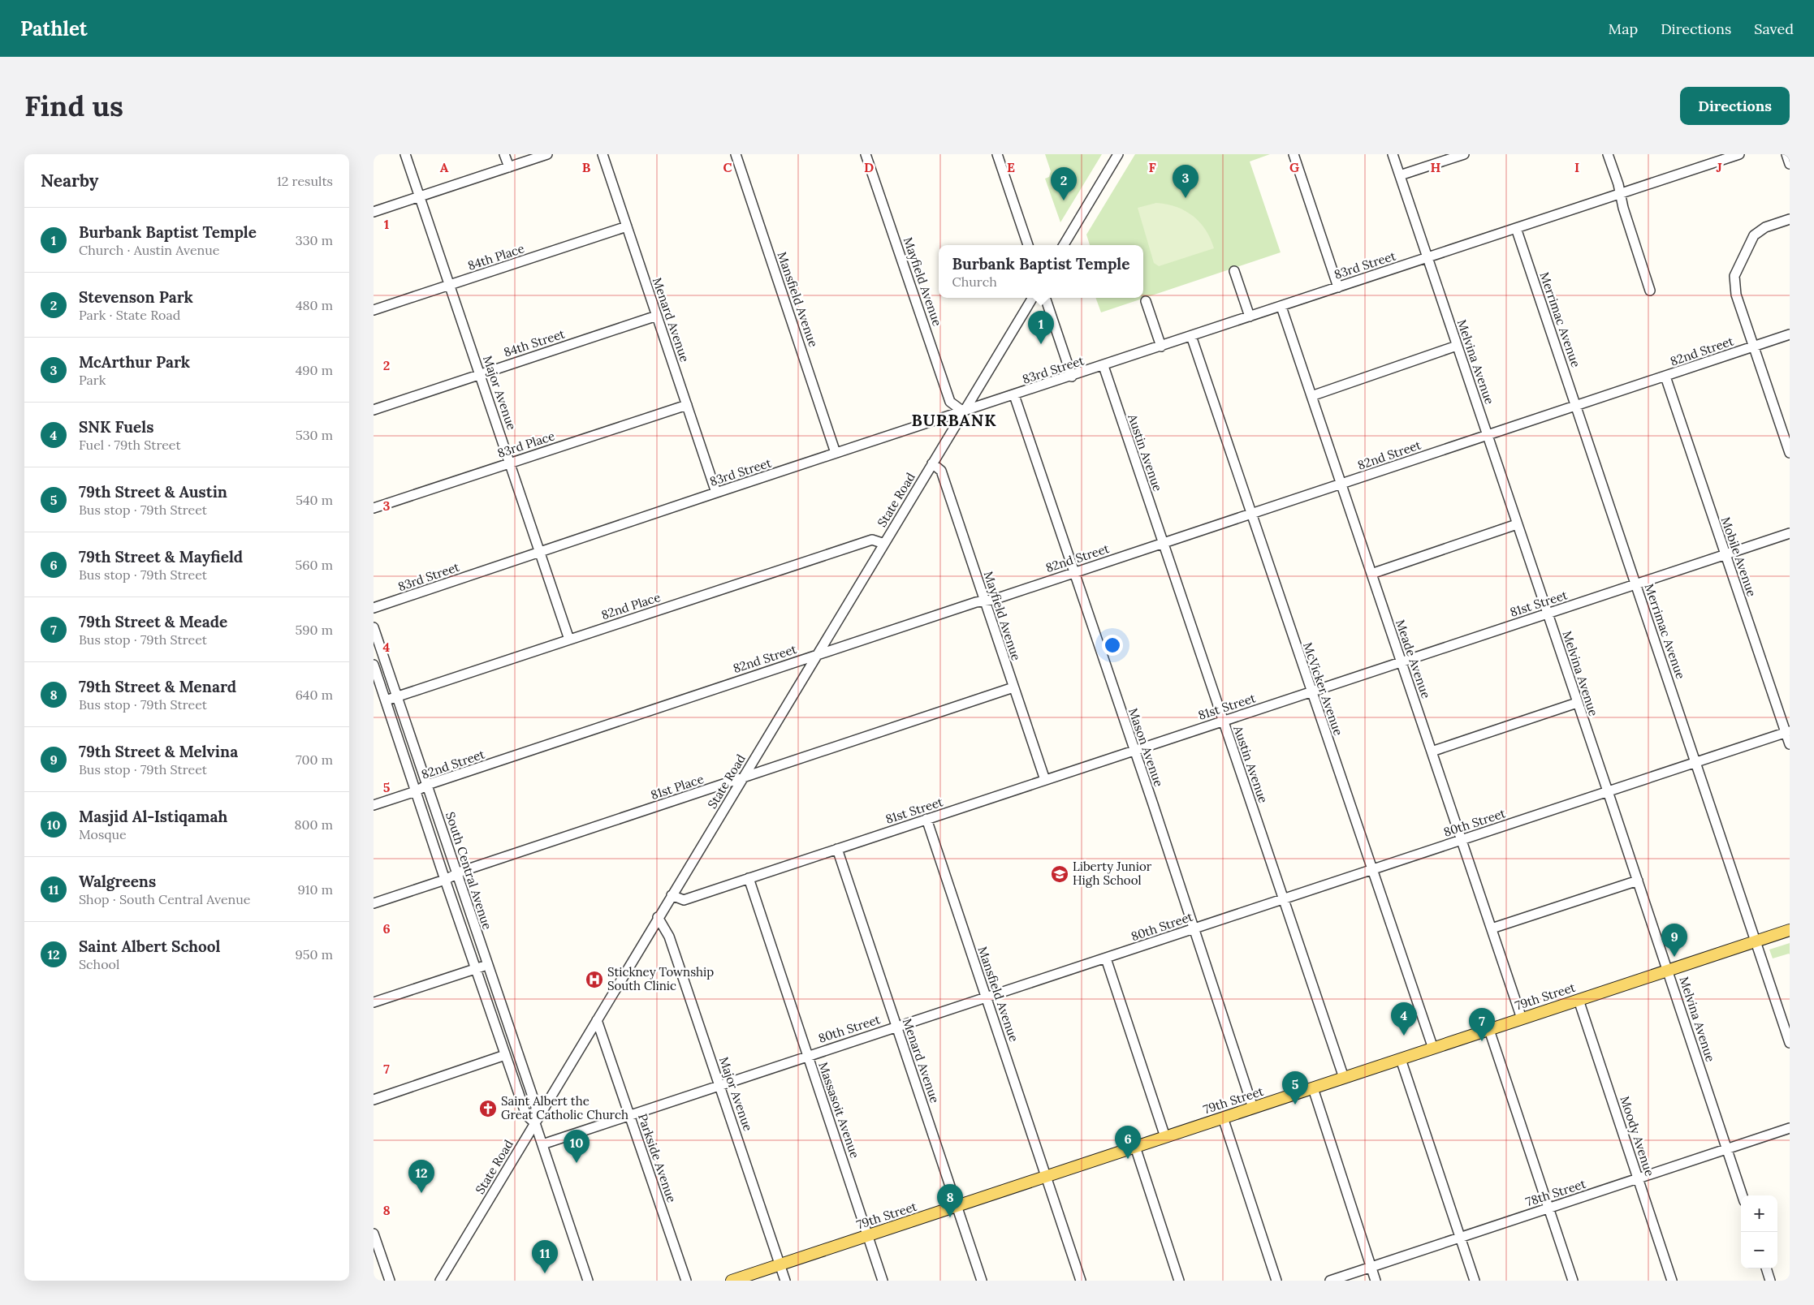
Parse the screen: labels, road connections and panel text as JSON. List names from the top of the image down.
{
  "streets": {
    "main road": ["79th Street"],
    "street": [
      "84th Place",
      "83rd Street",
      "Mayfield Avenue",
      "Mansfield Avenue",
      "Menard Avenue",
      "Merrimac Avenue",
      "84th Street",
      "82nd Street",
      "Melvina Avenue",
      "Major Avenue",
      "83rd Place",
      "Austin Avenue",
      "State Road",
      "Mobile Avenue",
      "81st Street",
      "82nd Place",
      "Meade Avenue",
      "McVicker Avenue",
      "Mason Avenue",
      "81st Place",
      "80th Street",
      "South Central Avenue",
      "Massasoit Avenue",
      "Moody Avenue",
      "Parkside Avenue",
      "78th Street"
    ]
  },
  "crossings": [
    ["84th Place", "Menard Avenue"],
    ["84th Place", "Major Avenue"],
    ["83rd Street", "Mayfield Avenue"],
    ["83rd Street", "Mansfield Avenue"],
    ["83rd Street", "Menard Avenue"],
    ["83rd Street", "Merrimac Avenue"],
    ["83rd Street", "Melvina Avenue"],
    ["83rd Street", "Major Avenue"],
    ["83rd Street", "Austin Avenue"],
    ["83rd Street", "State Road"],
    ["83rd Street", "Meade Avenue"],
    ["83rd Street", "McVicker Avenue"],
    ["83rd Street", "Mason Avenue"],
    ["Mayfield Avenue", "82nd Street"],
    ["Mayfield Avenue", "State Road"],
    ["Mayfield Avenue", "81st Street"],
    ["Mayfield Avenue", "81st Place"],
    ["Mansfield Avenue", "81st Street"],
    ["Mansfield Avenue", "80th Street"],
    ["Mansfield Avenue", "79th Street"],
    ["Menard Avenue", "84th Street"],
    ["Menard Avenue", "83rd Place"],
    ["Menard Avenue", "81st Street"],
    ["Menard Avenue", "80th Street"],
    ["Menard Avenue", "79th Street"],
    ["Merrimac Avenue", "82nd Street"],
    ["Merrimac Avenue", "81st Street"],
    ["Merrimac Avenue", "80th Street"],
    ["Merrimac Avenue", "79th Street"],
    ["84th Street", "Major Avenue"],
    ["82nd Street", "Melvina Avenue"],
    ["82nd Street", "Austin Avenue"],
    ["82nd Street", "State Road"],
    ["82nd Street", "Mobile Avenue"],
    ["82nd Street", "Meade Avenue"],
    ["82nd Street", "McVicker Avenue"],
    ["82nd Street", "Mason Avenue"],
    ["82nd Street", "South Central Avenue"],
    ["Melvina Avenue", "81st Street"],
    ["Melvina Avenue", "80th Street"],
    ["Melvina Avenue", "79th Street"],
    ["Melvina Avenue", "78th Street"],
    ["Major Avenue", "83rd Place"],
    ["Major Avenue", "State Road"],
    ["Major Avenue", "82nd Place"],
    ["Major Avenue", "80th Street"],
    ["Major Avenue", "79th Street"],
    ["Austin Avenue", "81st Street"],
    ["Austin Avenue", "80th Street"],
    ["Austin Avenue", "79th Street"],
    ["State Road", "81st Street"],
    ["State Road", "82nd Place"],
    ["State Road", "81st Place"],
    ["State Road", "South Central Avenue"],
    ["State Road", "Parkside Avenue"],
    ["Mobile Avenue", "81st Street"],
    ["Mobile Avenue", "80th Street"],
    ["81st Street", "Meade Avenue"],
    ["81st Street", "McVicker Avenue"],
    ["81st Street", "Mason Avenue"],
    ["81st Street", "Massasoit Avenue"],
    ["82nd Place", "South Central Avenue"],
    ["Meade Avenue", "80th Street"],
    ["Meade Avenue", "79th Street"],
    ["McVicker Avenue", "80th Street"],
    ["McVicker Avenue", "79th Street"],
    ["Mason Avenue", "80th Street"],
    ["Mason Avenue", "79th Street"],
    ["81st Place", "South Central Avenue"],
    ["80th Street", "South Central Avenue"],
    ["80th Street", "Massasoit Avenue"],
    ["80th Street", "Parkside Avenue"],
    ["79th Street", "Massasoit Avenue"],
    ["79th Street", "Moody Avenue"],
    ["Moody Avenue", "78th Street"]
  ],
  "districts": ["BURBANK"],
  "places": {
    "school or university": ["Liberty Junior High School"],
    "hospital": ["Stickney Township South Clinic"],
    "church": ["Saint Albert the Great Catholic Church"]
  },
  "page": {
    "header": "Pathlet",
    "nav": ["Map", "Directions", "Saved"],
    "buttons": "Directions",
    "title": "Find us",
    "heading": ["Nearby", "12 results"],
    "pins": [
      "3",
      "2",
      "1",
      "9",
      "4",
      "7",
      "5",
      "6",
      "10",
      "12",
      "8",
      "11"
    ],
    "list": [
      {
        "mark": "1",
        "name": "Burbank Baptist Temple",
        "note": "Church · Austin Avenue",
        "value": "330 m"
      },
      {
        "mark": "2",
        "name": "Stevenson Park",
        "note": "Park · State Road",
        "value": "480 m"
      },
      {
        "mark": "3",
        "name": "McArthur Park",
        "note": "Park",
        "value": "490 m"
      },
      {
        "mark": "4",
        "name": "SNK Fuels",
        "note": "Fuel · 79th Street",
        "value": "530 m"
      },
      {
        "mark": "5",
        "name": "79th Street & Austin",
        "note": "Bus stop · 79th Street",
        "value": "540 m"
      },
      {
        "mark": "6",
        "name": "79th Street & Mayfield",
        "note": "Bus stop · 79th Street",
        "value": "560 m"
      },
      {
        "mark": "7",
        "name": "79th Street & Meade",
        "note": "Bus stop · 79th Street",
        "value": "590 m"
      },
      {
        "mark": "8",
        "name": "79th Street & Menard",
        "note": "Bus stop · 79th Street",
        "value": "640 m"
      },
      {
        "mark": "9",
        "name": "79th Street & Melvina",
        "note": "Bus stop · 79th Street",
        "value": "700 m"
      },
      {
        "mark": "10",
        "name": "Masjid Al-Istiqamah",
        "note": "Mosque",
        "value": "800 m"
      },
      {
        "mark": "11",
        "name": "Walgreens",
        "note": "Shop · South Central Avenue",
        "value": "910 m"
      },
      {
        "mark": "12",
        "name": "Saint Albert School",
        "note": "School",
        "value": "950 m"
      }
    ],
    "popup": ["Burbank Baptist Temple", "Church"],
    "map_buttons": ["+", "−"]
  },
  "grid": {
    "columns": [
      "A",
      "B",
      "C",
      "D",
      "E",
      "F",
      "G",
      "H",
      "I",
      "J"
    ],
    "rows": [
      "1",
      "2",
      "3",
      "4",
      "5",
      "6",
      "7",
      "8"
    ]
  }
}
